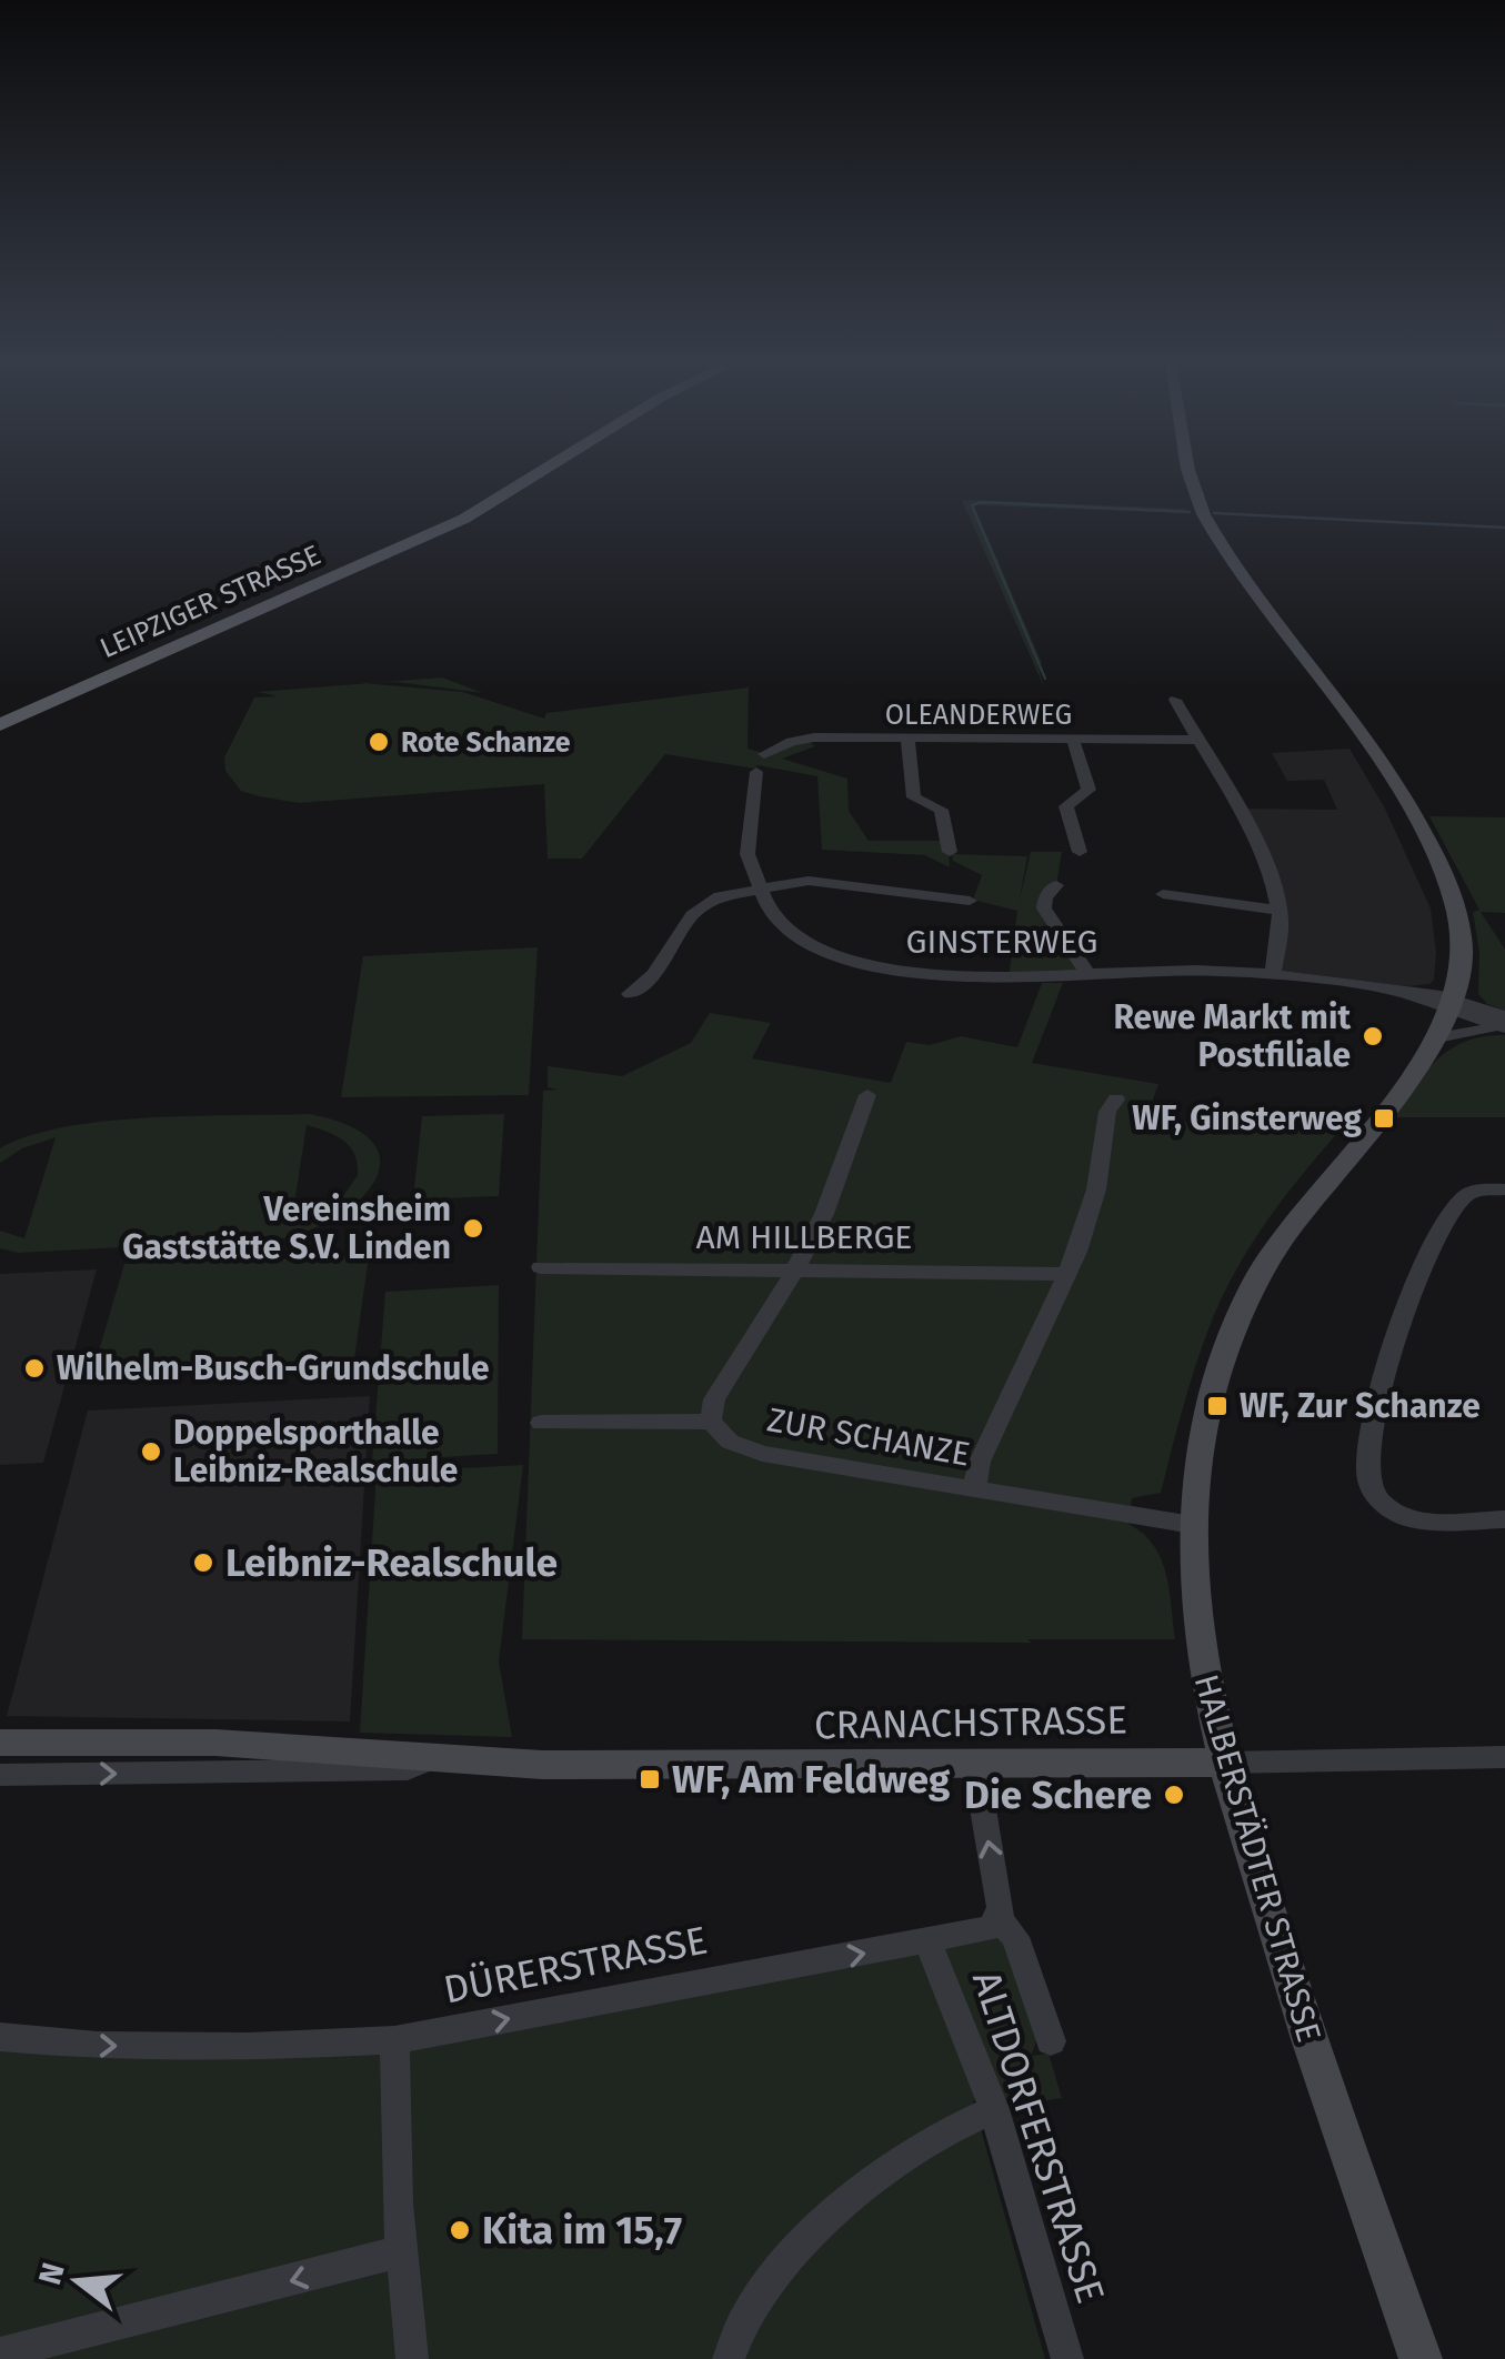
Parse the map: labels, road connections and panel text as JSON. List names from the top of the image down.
{
  "streets": {
    "main road": ["LEIPZIGER STRASSE", "CRANACHSTRASSE", "HALBERSTÄDTER STRASSE"],
    "street": [
      "OLEANDERWEG",
      "GINSTERWEG",
      "AM HILLBERGE",
      "ZUR SCHANZE",
      "DÜRERSTRASSE",
      "ALTDORFERSTRASSE"
    ]
  },
  "crossings": [
    ["GINSTERWEG", "HALBERSTÄDTER STRASSE"],
    ["ZUR SCHANZE", "HALBERSTÄDTER STRASSE"],
    ["CRANACHSTRASSE", "HALBERSTÄDTER STRASSE"],
    ["DÜRERSTRASSE", "ALTDORFERSTRASSE"]
  ],
  "one_way": ["DÜRERSTRASSE"],
  "places": {
    "other": [
      "Rote Schanze",
      "Rewe Markt mit Postfiliale",
      "Vereinsheim Gaststätte S.V. Linden",
      "Wilhelm-Busch-Grundschule",
      "Doppelsporthalle Leibniz-Realschule",
      "Leibniz-Realschule",
      "Die Schere",
      "Kita im 15,7"
    ],
    "transit": ["WF, Ginsterweg", "WF, Zur Schanze", "WF, Am Feldweg"]
  },
  "north": "left"
}
